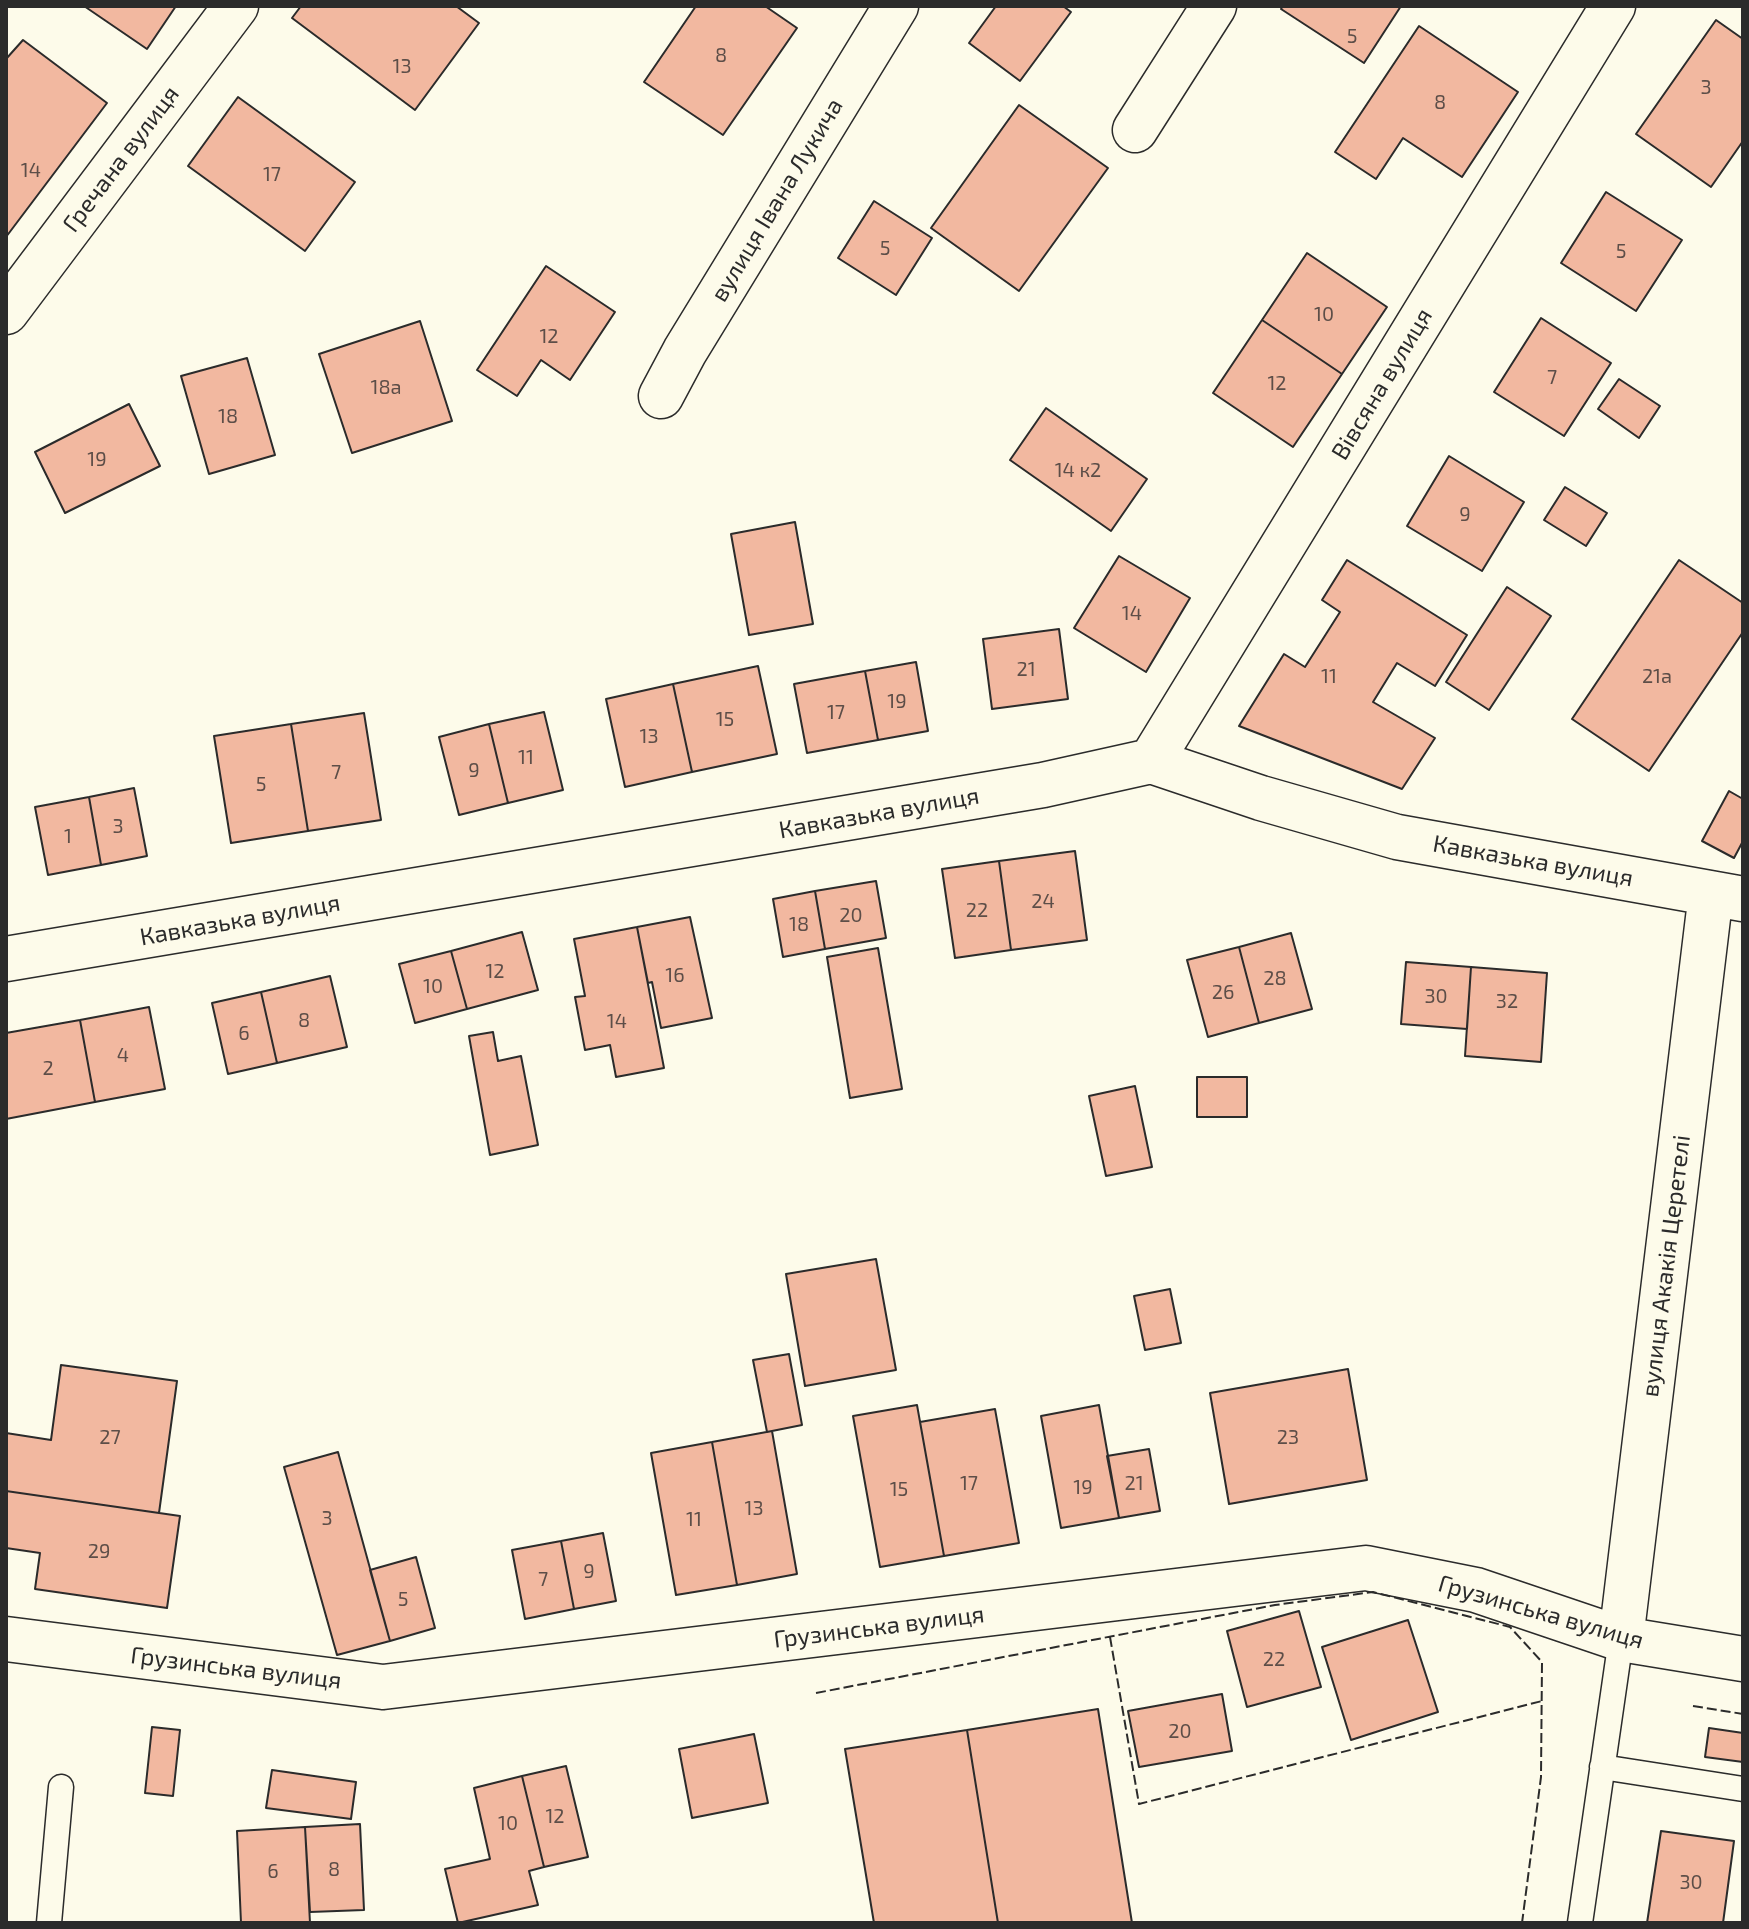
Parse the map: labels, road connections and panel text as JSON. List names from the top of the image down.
{
  "streets": {
    "street": [
      "Гречана вулиця",
      "вулиця Івана Лукича",
      "Вівсяна вулиця",
      "Кавказька вулиця",
      "вулиця Акакія Церетелі",
      "Грузинська вулиця"
    ]
  },
  "crossings": [
    ["Вівсяна вулиця", "Кавказька вулиця"],
    ["Кавказька вулиця", "вулиця Акакія Церетелі"],
    ["вулиця Акакія Церетелі", "Грузинська вулиця"]
  ],
  "house_numbers": [
    "5",
    "8",
    "13",
    "3",
    "8",
    "14",
    "17",
    "5",
    "5",
    "10",
    "12",
    "7",
    "12",
    "18а",
    "18",
    "19",
    "14 к2",
    "9",
    "14",
    "21",
    "11",
    "21а",
    "19",
    "17",
    "15",
    "13",
    "11",
    "9",
    "7",
    "5",
    "3",
    "1",
    "24",
    "22",
    "20",
    "18",
    "12",
    "16",
    "28",
    "10",
    "26",
    "30",
    "32",
    "8",
    "14",
    "6",
    "4",
    "2",
    "27",
    "23",
    "17",
    "21",
    "19",
    "15",
    "13",
    "3",
    "11",
    "29",
    "9",
    "7",
    "5",
    "22",
    "20",
    "12",
    "10",
    "8",
    "6",
    "30"
  ]
}
